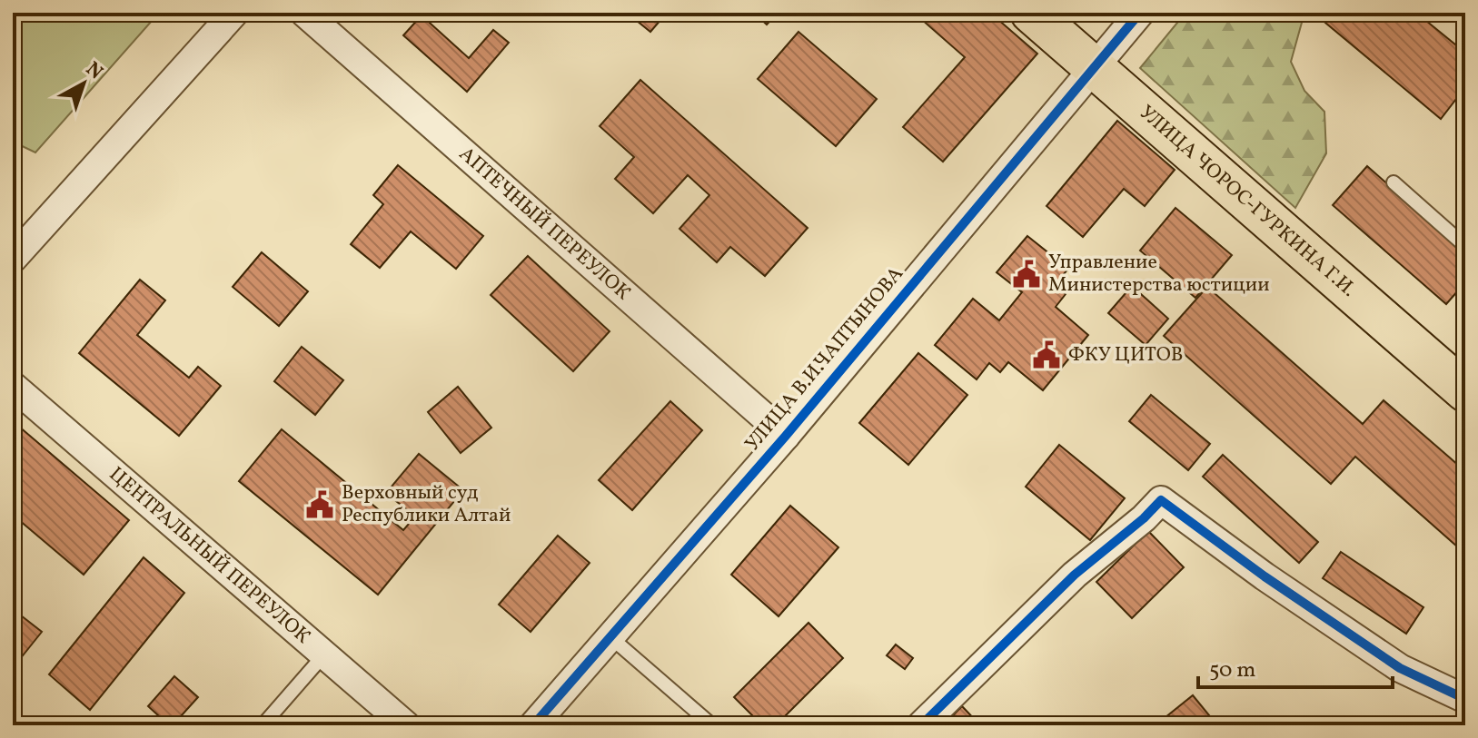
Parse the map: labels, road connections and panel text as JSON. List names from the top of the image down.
{
  "streets": {
    "main road": ["УЛИЦА ЧОРОС-ГУРКИНА Г.И."],
    "street": ["АПТЕЧНЫЙ ПЕРЕУЛОК", "УЛИЦА В.И.ЧАПТЫНОВА", "ЦЕНТРАЛЬНЫЙ ПЕРЕУЛОК"]
  },
  "crossings": [
    ["УЛИЦА ЧОРОС-ГУРКИНА Г.И.", "УЛИЦА В.И.ЧАПТЫНОВА"],
    ["АПТЕЧНЫЙ ПЕРЕУЛОК", "УЛИЦА В.И.ЧАПТЫНОВА"]
  ],
  "places": {
    "public building": ["Управление Министерства юстиции", "ФКУ ЦИТОВ", "Верховный суд Республики Алтай"]
  },
  "scale_bar": "50 m",
  "north": "top right"
}
